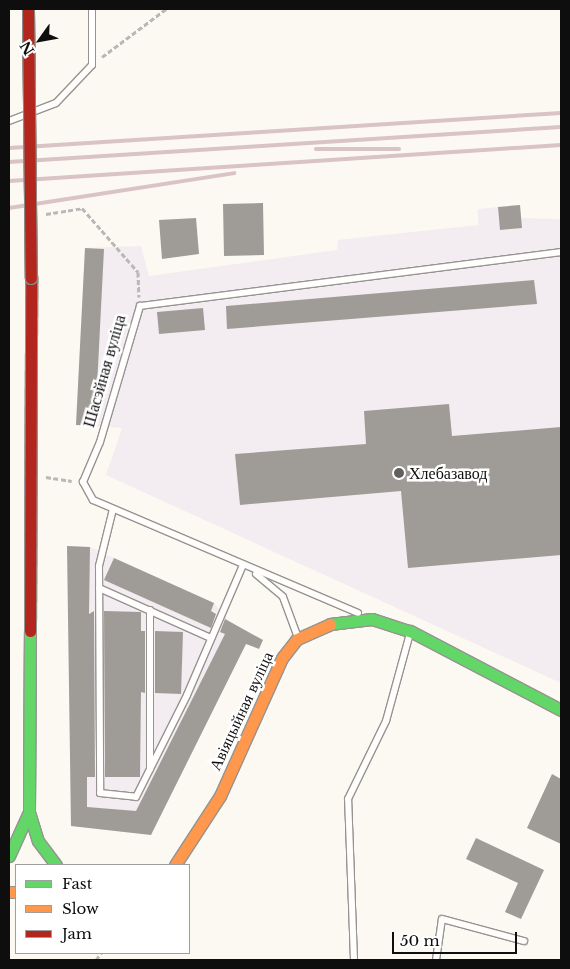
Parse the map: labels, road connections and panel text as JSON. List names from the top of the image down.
{
  "streets": {
    "main road": ["Авіяцыйная вуліца"],
    "lane": ["Шасэйная вуліца"]
  },
  "places": ["Хлебазавод"],
  "legend": ["Fast", "Slow", "Jam"],
  "scale_bar": "50 m",
  "north": "bottom left"
}
